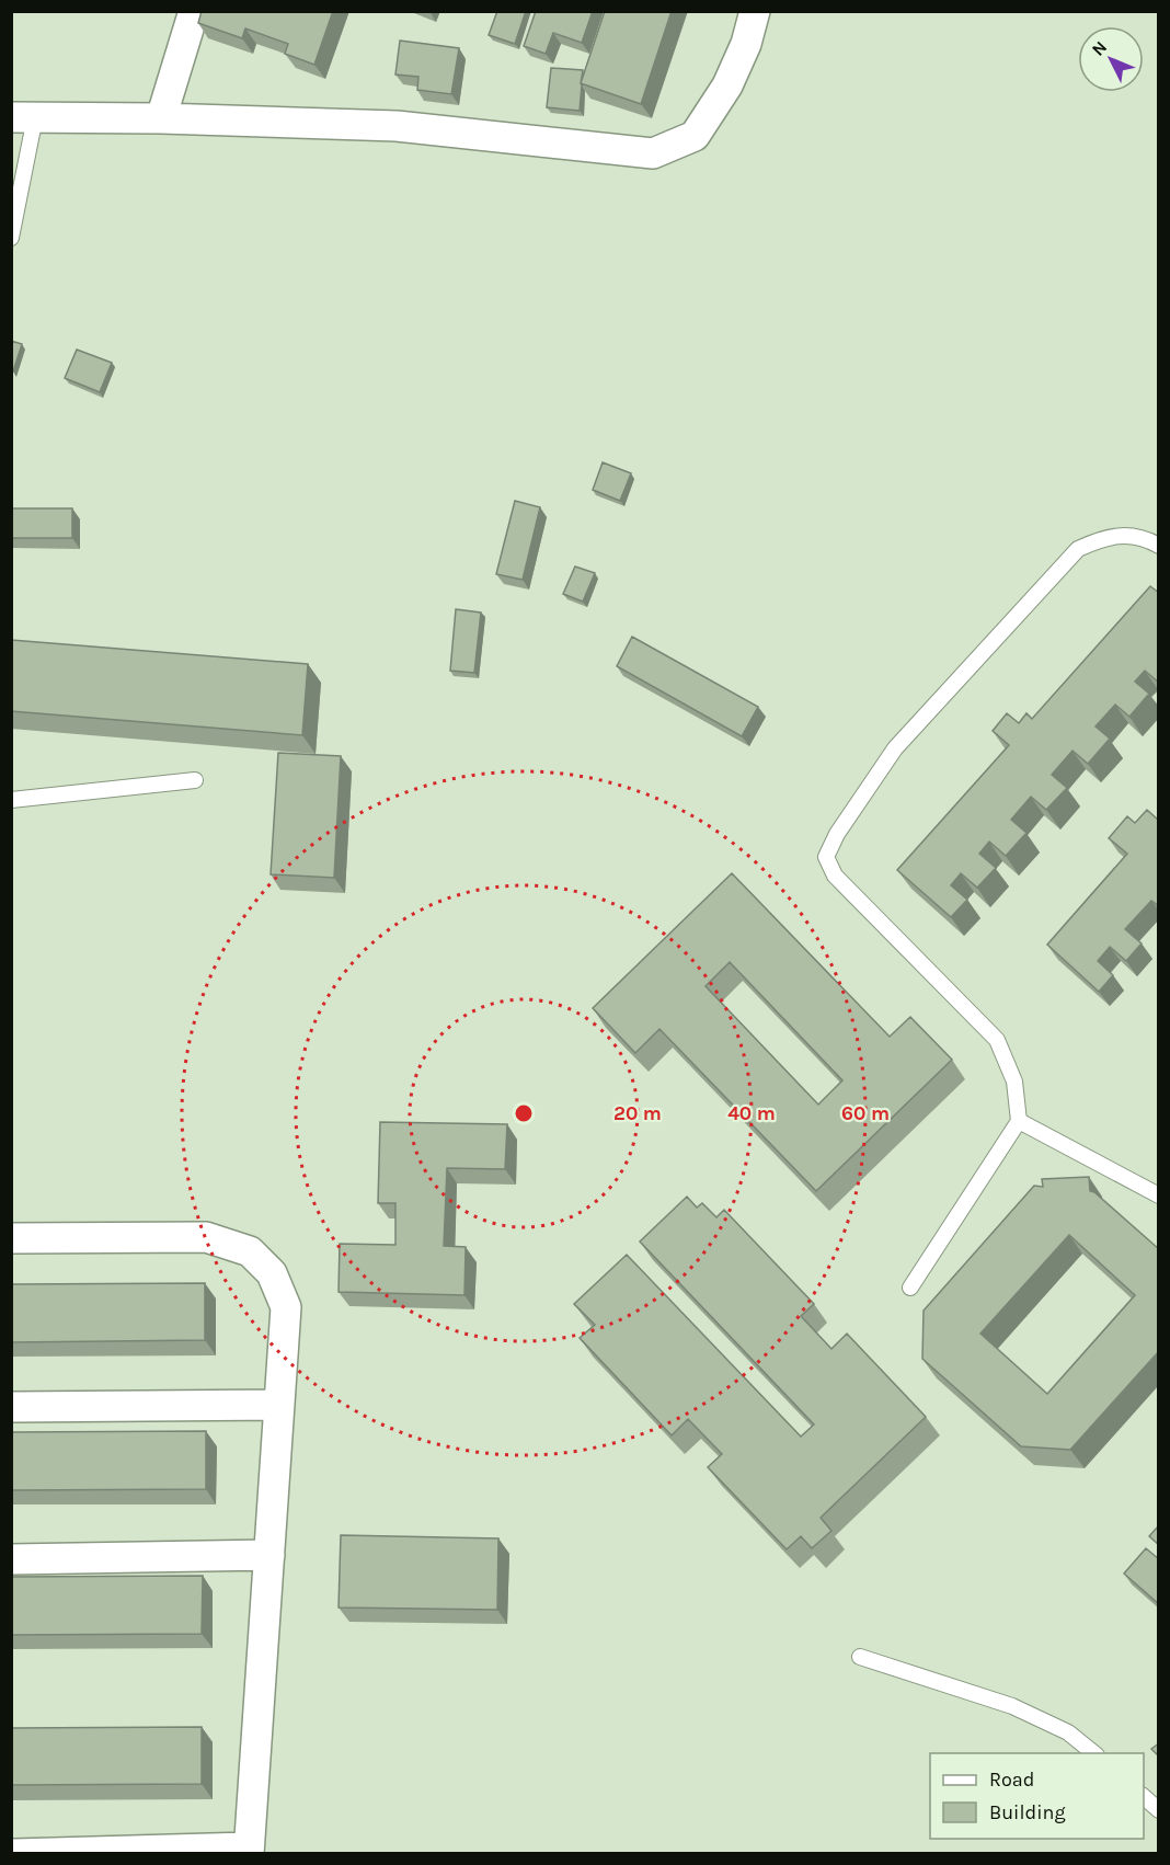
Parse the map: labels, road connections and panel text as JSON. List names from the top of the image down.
{
  "legend": ["Road", "Building"],
  "north": "top left",
  "rings": ["20 m", "40 m", "60 m"]
}
